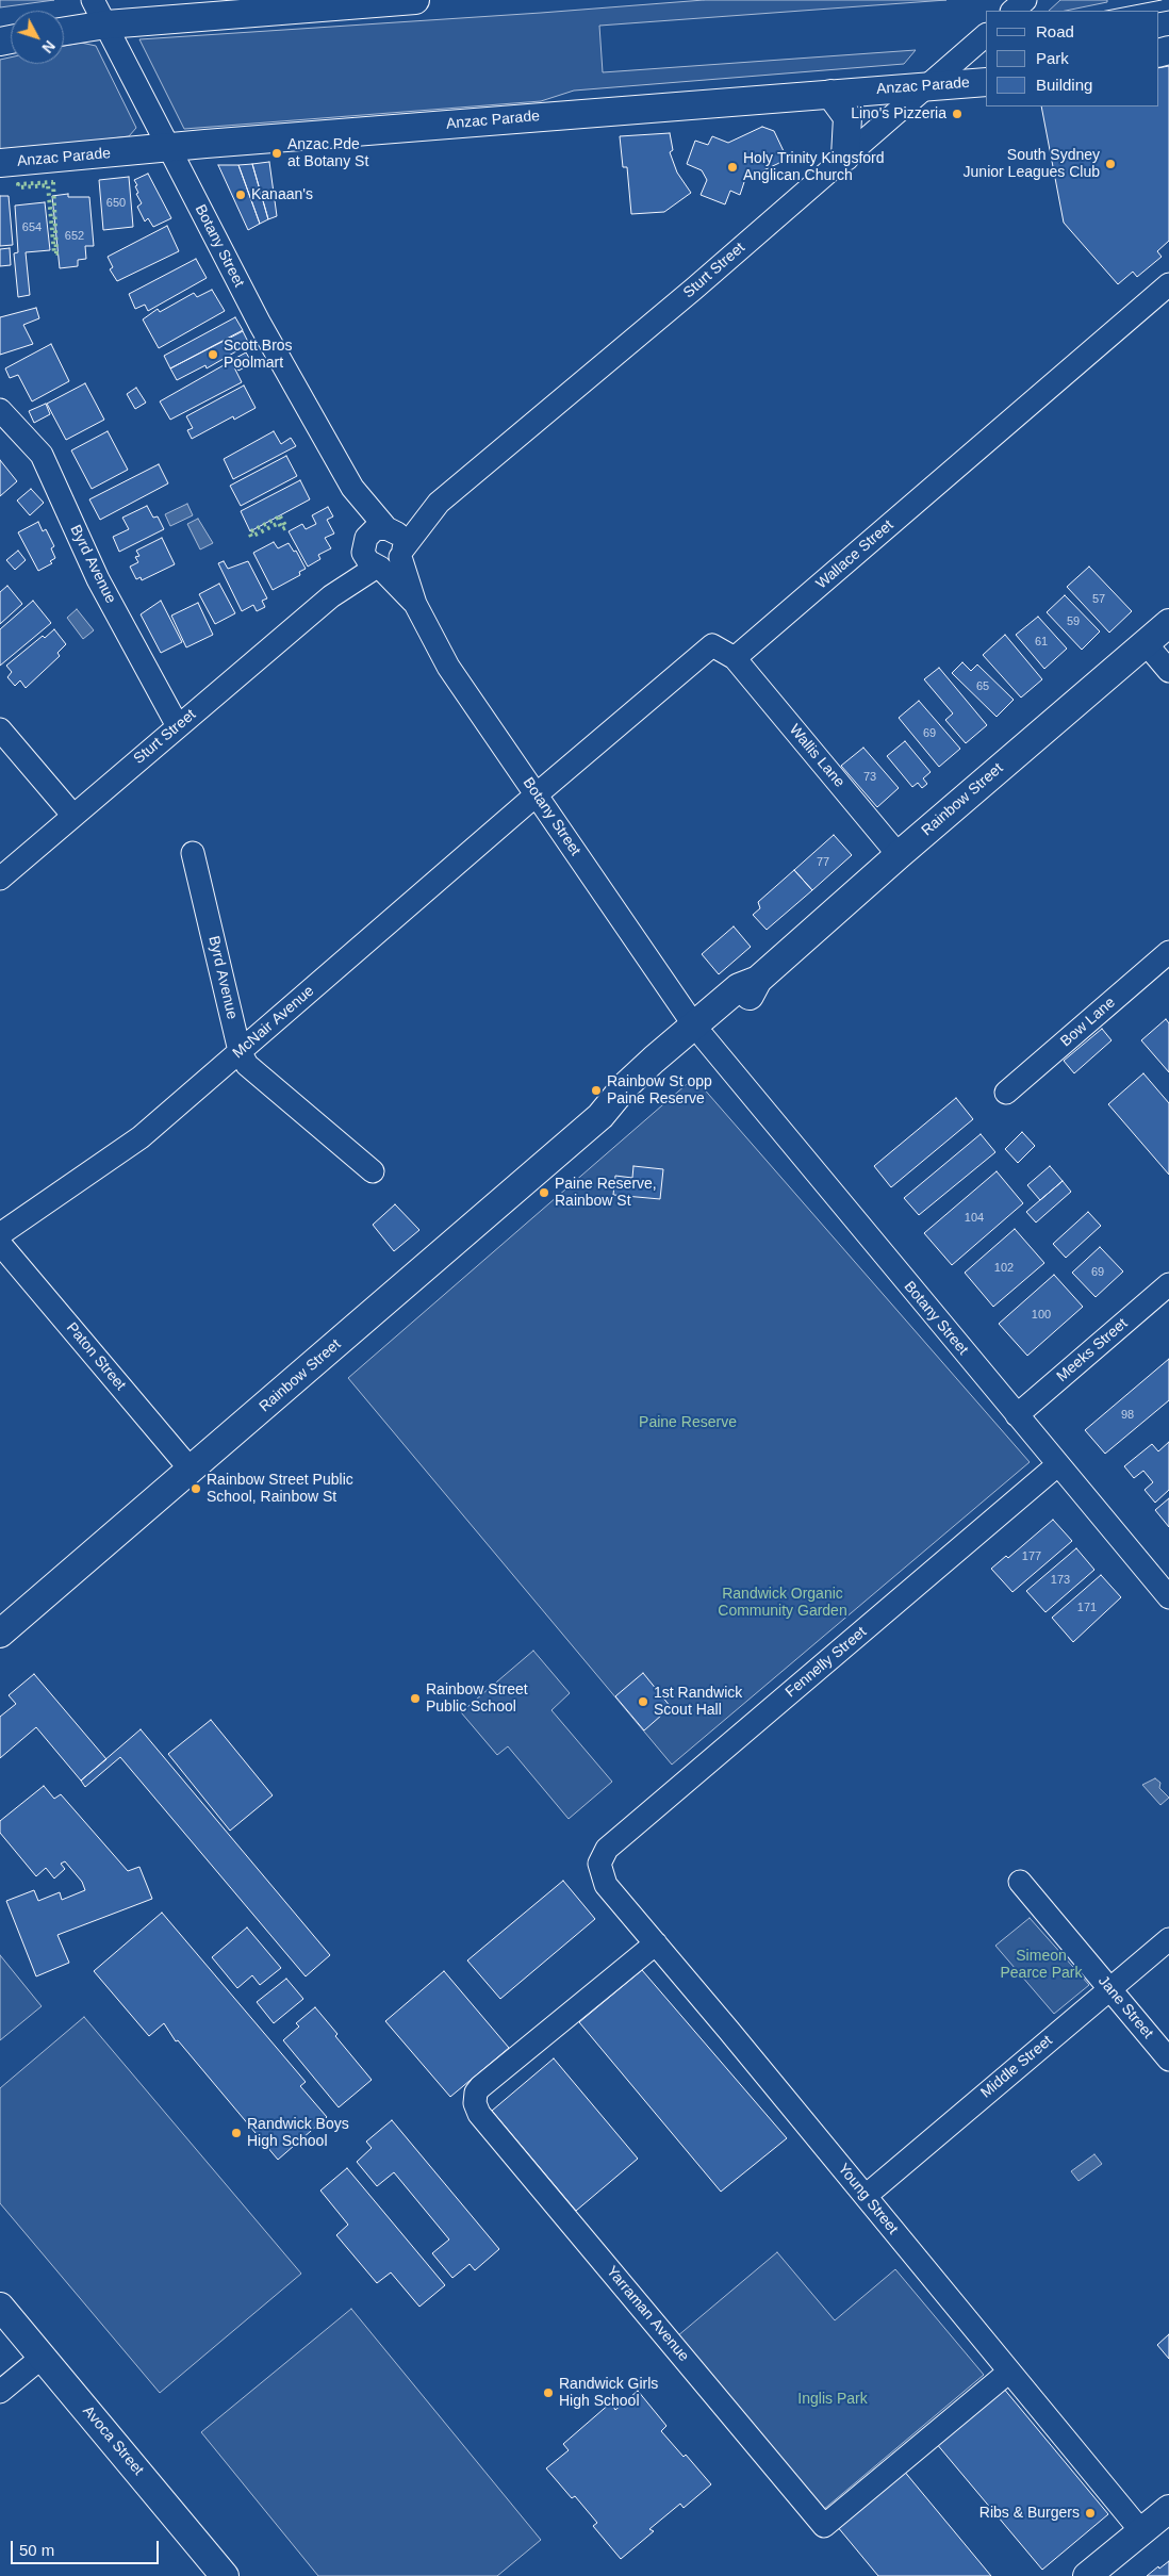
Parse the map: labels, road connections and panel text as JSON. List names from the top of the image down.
{
  "streets": {
    "main road": ["Anzac Parade", "Rainbow Street", "Avoca Street"],
    "street": [
      "Botany Street",
      "Sturt Street",
      "Wallace Street",
      "Byrd Avenue",
      "Wallis Lane",
      "McNair Avenue",
      "Bow Lane",
      "Meeks Street",
      "Paton Street",
      "Fennelly Street",
      "Jane Street",
      "Middle Street",
      "Young Street",
      "Yarraman Avenue"
    ]
  },
  "crossings": [
    ["Anzac Parade", "Botany Street"],
    ["Anzac Parade", "Sturt Street"],
    ["Botany Street", "Sturt Street"],
    ["Botany Street", "Rainbow Street"],
    ["Botany Street", "McNair Avenue"],
    ["Botany Street", "Meeks Street"],
    ["Botany Street", "Fennelly Street"],
    ["Sturt Street", "Byrd Avenue"],
    ["Wallace Street", "Wallis Lane"],
    ["Byrd Avenue", "McNair Avenue"],
    ["Wallis Lane", "Rainbow Street"],
    ["Rainbow Street", "Paton Street"],
    ["McNair Avenue", "Paton Street"],
    ["Fennelly Street", "Young Street"],
    ["Jane Street", "Middle Street"],
    ["Middle Street", "Young Street"],
    ["Young Street", "Yarraman Avenue"]
  ],
  "parks": [
    "Paine Reserve",
    "Randwick Organic Community Garden",
    "Simeon Pearce Park",
    "Inglis Park"
  ],
  "places": [
    "Lino's Pizzeria",
    "Anzac Pde at Botany St",
    "South Sydney Junior Leagues Club",
    "Holy Trinity Kingsford Anglican Church",
    "Kanaan's",
    "Scott Bros Poolmart",
    "Rainbow St opp Paine Reserve",
    "Paine Reserve, Rainbow St",
    "Rainbow Street Public School, Rainbow St",
    "Rainbow Street Public School",
    "1st Randwick Scout Hall",
    "Randwick Boys High School",
    "Randwick Girls High School",
    "Ribs & Burgers"
  ],
  "house_numbers": [
    "650",
    "654",
    "652",
    "57",
    "59",
    "61",
    "65",
    "69",
    "73",
    "77",
    "104",
    "102",
    "69",
    "100",
    "98",
    "177",
    "173",
    "171"
  ],
  "legend": ["Road", "Park", "Building"],
  "scale_bar": "50 m",
  "north": "bottom right"
}
